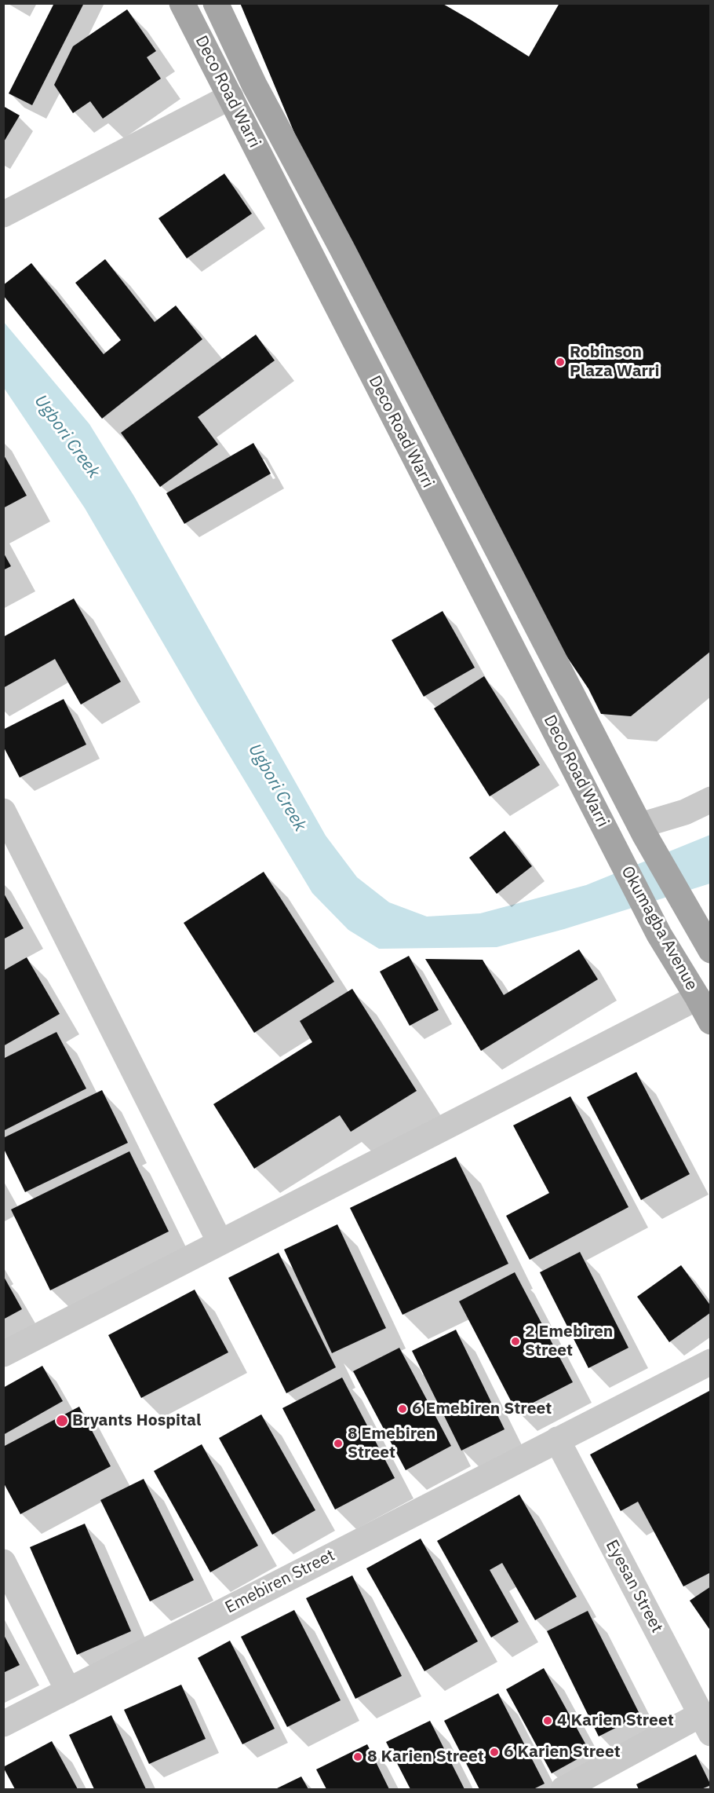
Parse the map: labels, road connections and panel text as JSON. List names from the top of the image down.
{
  "streets": {
    "main road": ["Deco Road Warri", "Okumagba Avenue"],
    "street": ["Emebiren Street", "Eyesan Street"]
  },
  "crossings": [
    ["Deco Road Warri", "Okumagba Avenue"],
    ["Emebiren Street", "Eyesan Street"]
  ],
  "water": ["Ugbori Creek"],
  "places": [
    "Robinson Plaza Warri",
    "2 Emebiren Street",
    "6 Emebiren Street",
    "Bryants Hospital",
    "8 Emebiren Street",
    "4 Karien Street",
    "6 Karien Street",
    "8 Karien Street"
  ]
}
